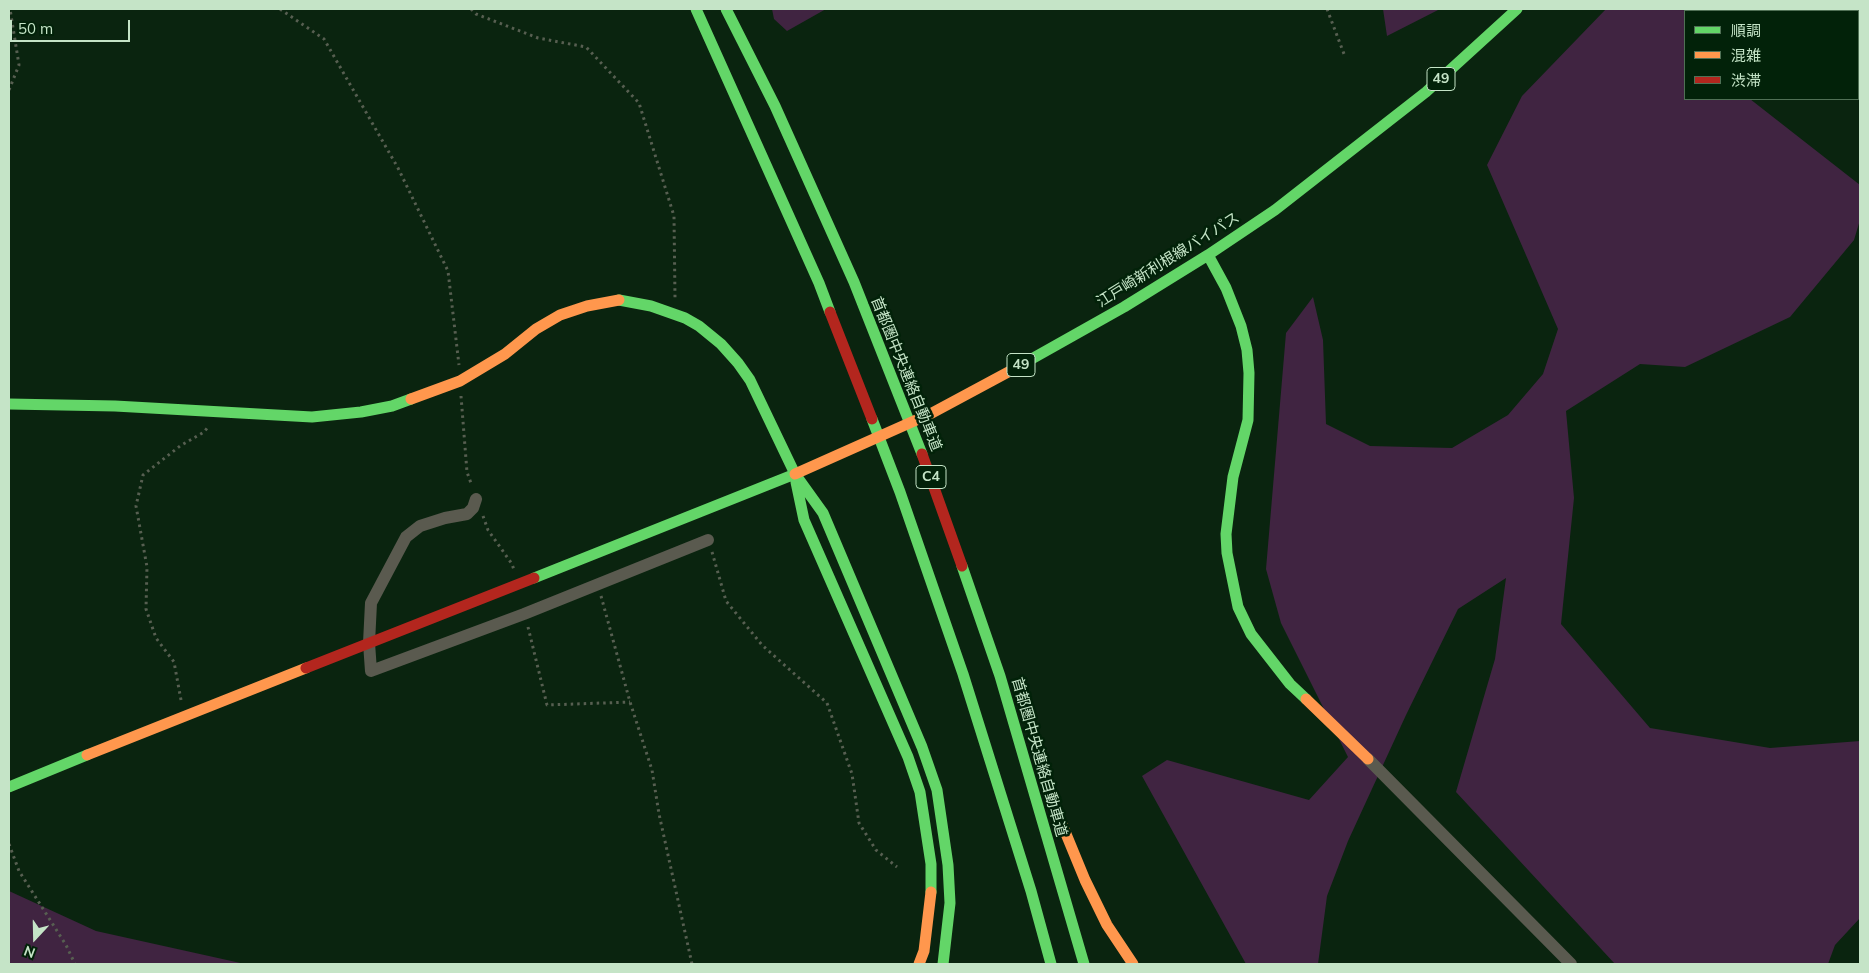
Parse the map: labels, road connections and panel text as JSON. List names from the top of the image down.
{
  "streets": {
    "main road": [
      "49",
      "江戸崎新利根線バイパス",
      "首都圏中央連絡自動車道",
      "C4"
    ]
  },
  "legend": ["順調", "混雑", "渋滞"],
  "scale_bar": "50 m",
  "north": "bottom"
}
